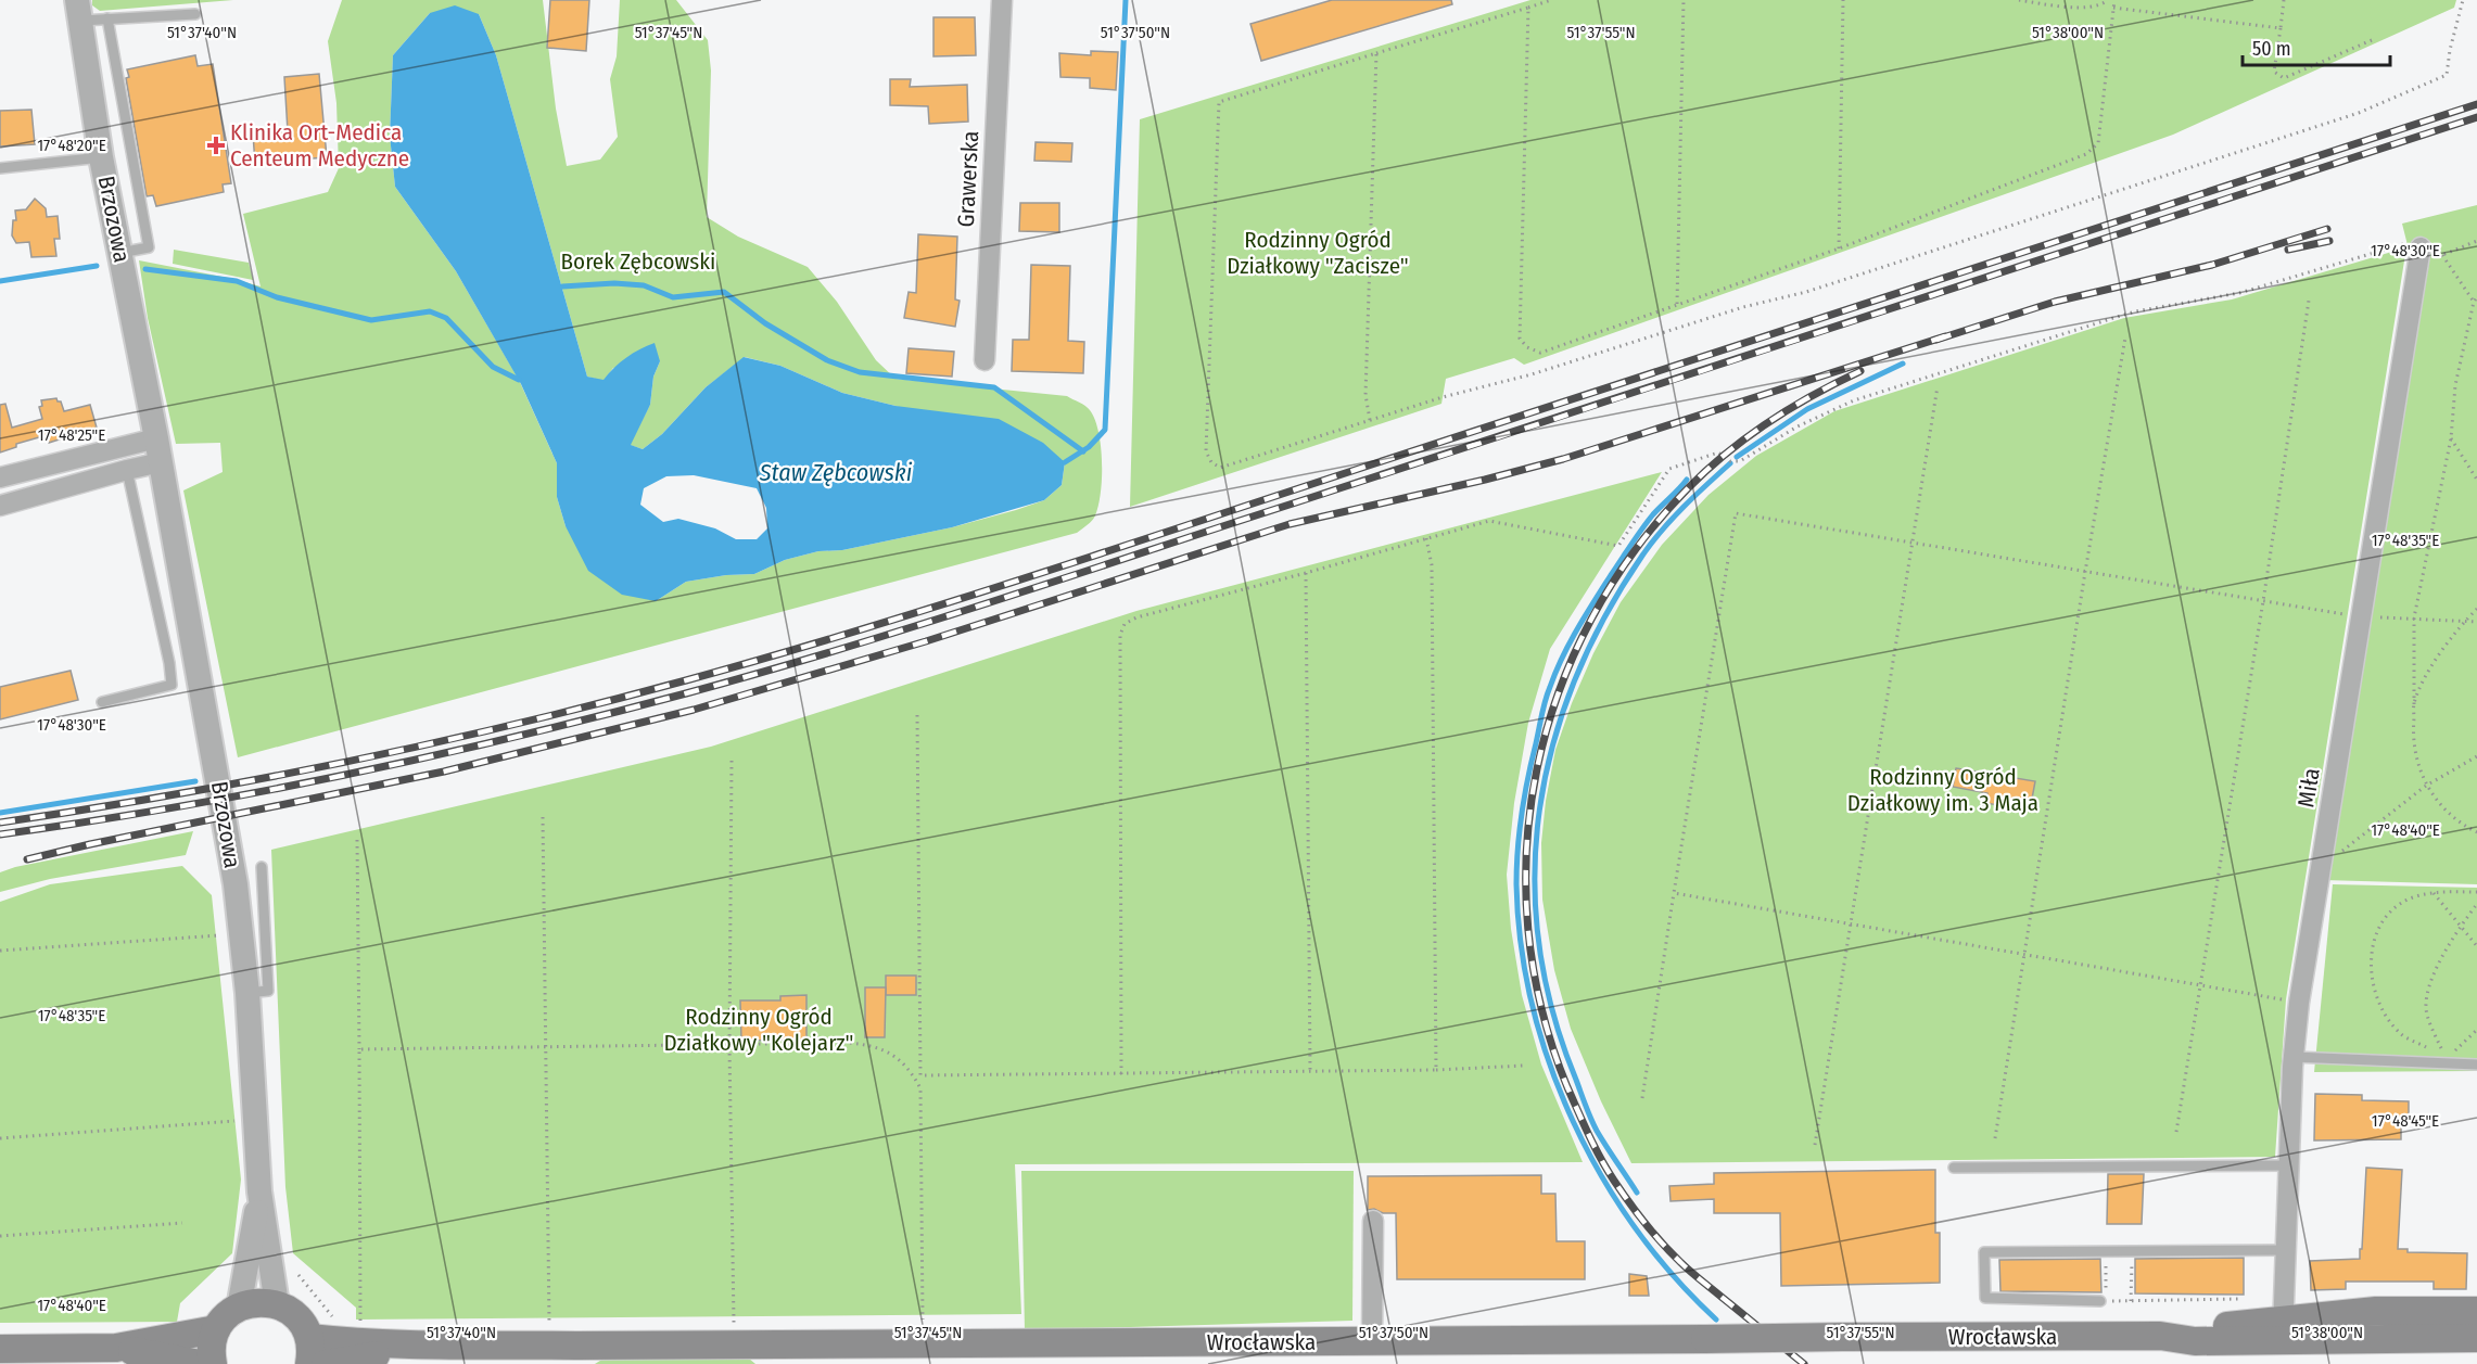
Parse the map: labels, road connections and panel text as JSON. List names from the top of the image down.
{
  "streets": {
    "main road": ["Wrocławska"],
    "street": ["Grawerska", "Brzozowa", "Miła"]
  },
  "crossings": [
    ["Miła", "Wrocławska"]
  ],
  "water": ["Staw Zębcowski"],
  "parks": [
    "Rodzinny Ogród Działkowy \"Zacisze\"",
    "Borek Zębcowski",
    "Rodzinny Ogród Działkowy im. 3 Maja",
    "Rodzinny Ogród Działkowy \"Kolejarz\""
  ],
  "places": {
    "health": ["Klinika Ort-Medica Centeum Medyczne"]
  },
  "scale_bar": "50 m",
  "coordinates": [
    "51°37'40\"N",
    "51°37'45\"N",
    "51°37'50\"N",
    "51°37'55\"N",
    "51°38'00\"N",
    "17°48'20\"E",
    "17°48'30\"E",
    "17°48'25\"E",
    "17°48'35\"E",
    "17°48'40\"E",
    "17°48'45\"E"
  ]
}
